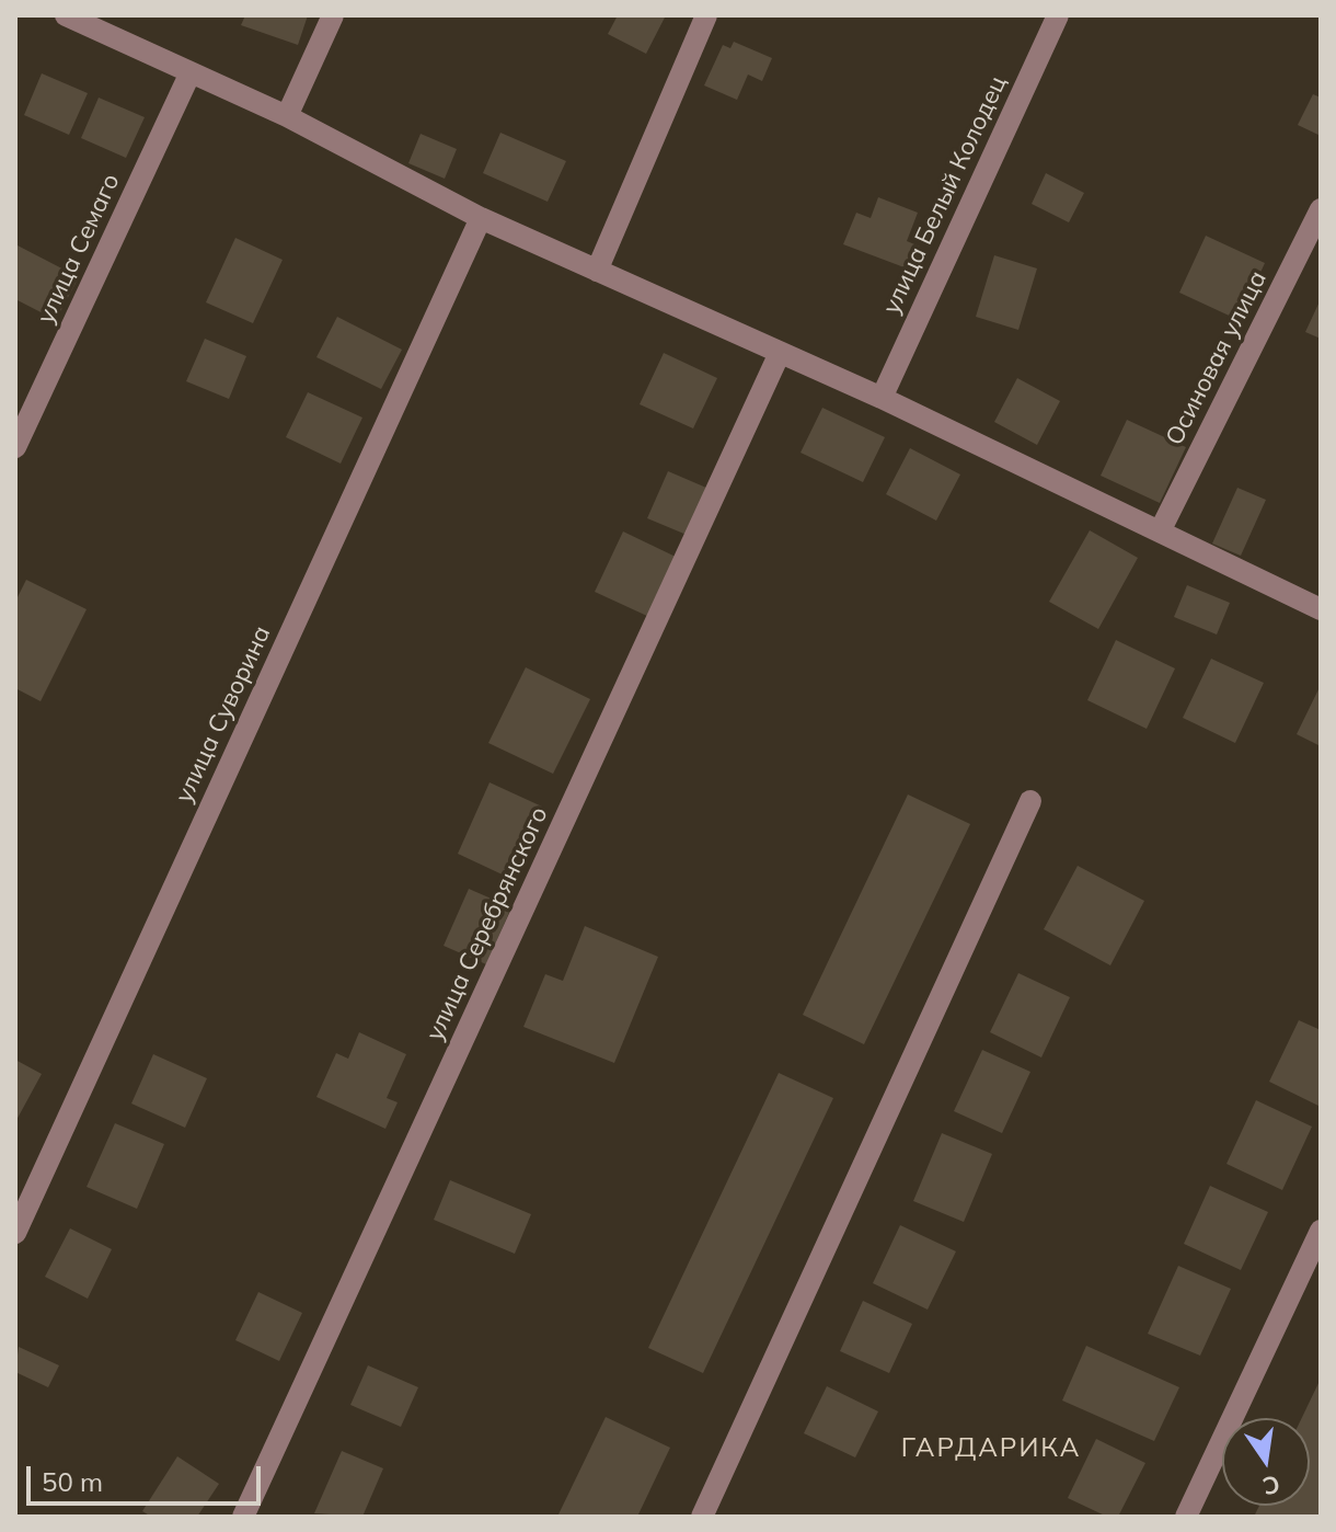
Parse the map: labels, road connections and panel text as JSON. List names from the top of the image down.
{
  "streets": {
    "street": [
      "улица Белый Колодец",
      "улица Семаго",
      "Осиновая улица",
      "улица Суворина",
      "улица Серебрянского"
    ]
  },
  "districts": ["ГАРДАРИКА"],
  "scale_bar": "50 m",
  "north": "bottom"
}
